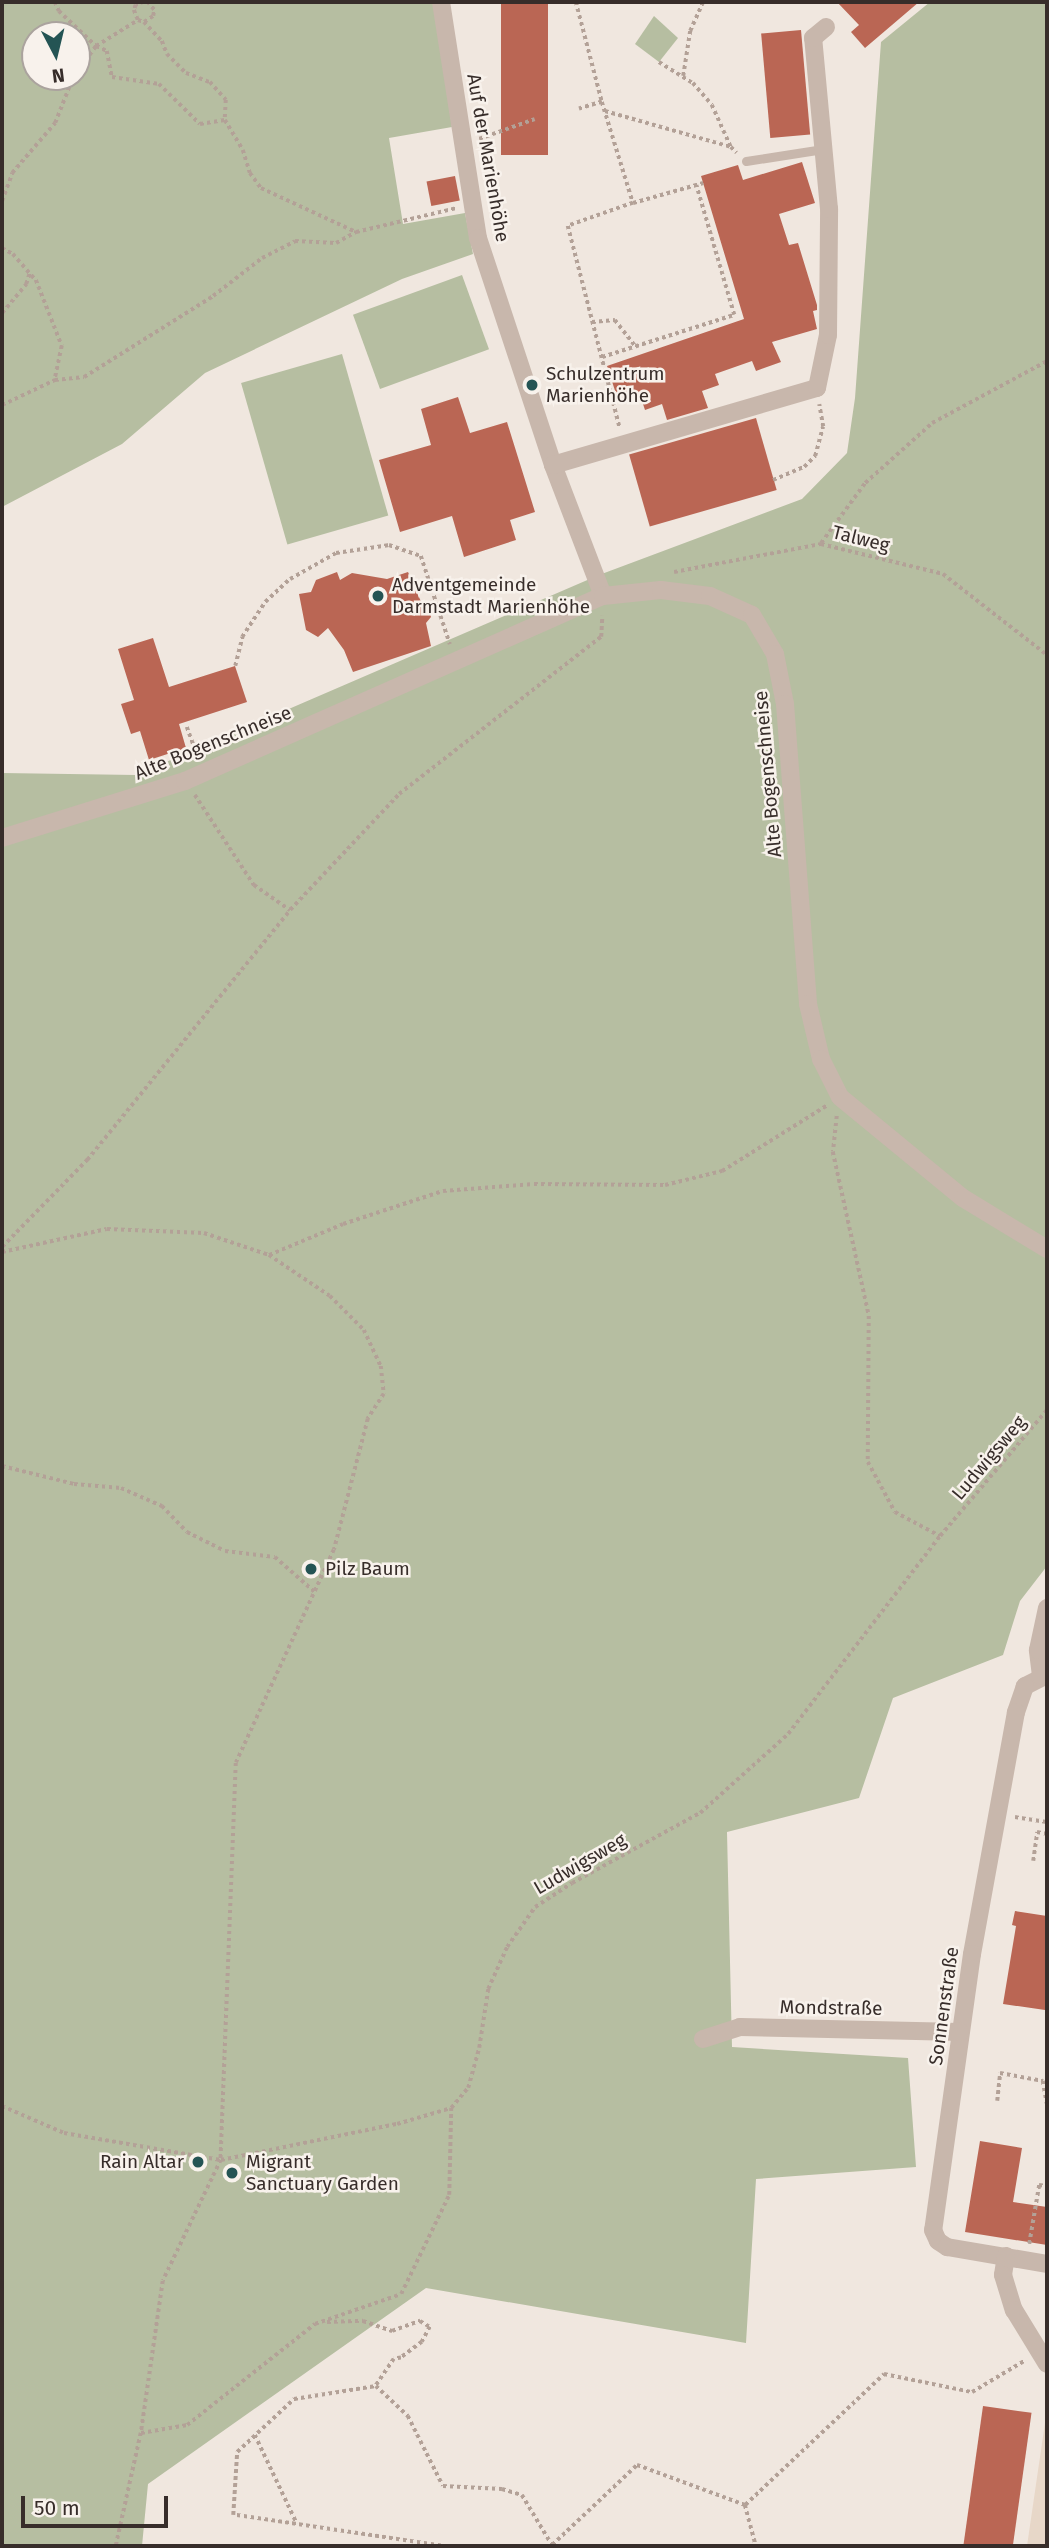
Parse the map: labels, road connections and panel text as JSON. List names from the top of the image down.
{
  "streets": {
    "street": [
      "Auf der Marienhöhe",
      "Alte Bogenschneise",
      "Sonnenstraße",
      "Mondstraße"
    ],
    "path": ["Talweg", "Ludwigsweg"]
  },
  "crossings": [
    ["Auf der Marienhöhe", "Alte Bogenschneise"],
    ["Sonnenstraße", "Mondstraße"]
  ],
  "places": [
    "Schulzentrum Marienhöhe",
    "Adventgemeinde Darmstadt Marienhöhe",
    "Pilz Baum",
    "Rain Altar",
    "Migrant Sanctuary Garden"
  ],
  "scale_bar": "50 m",
  "north": "bottom"
}
